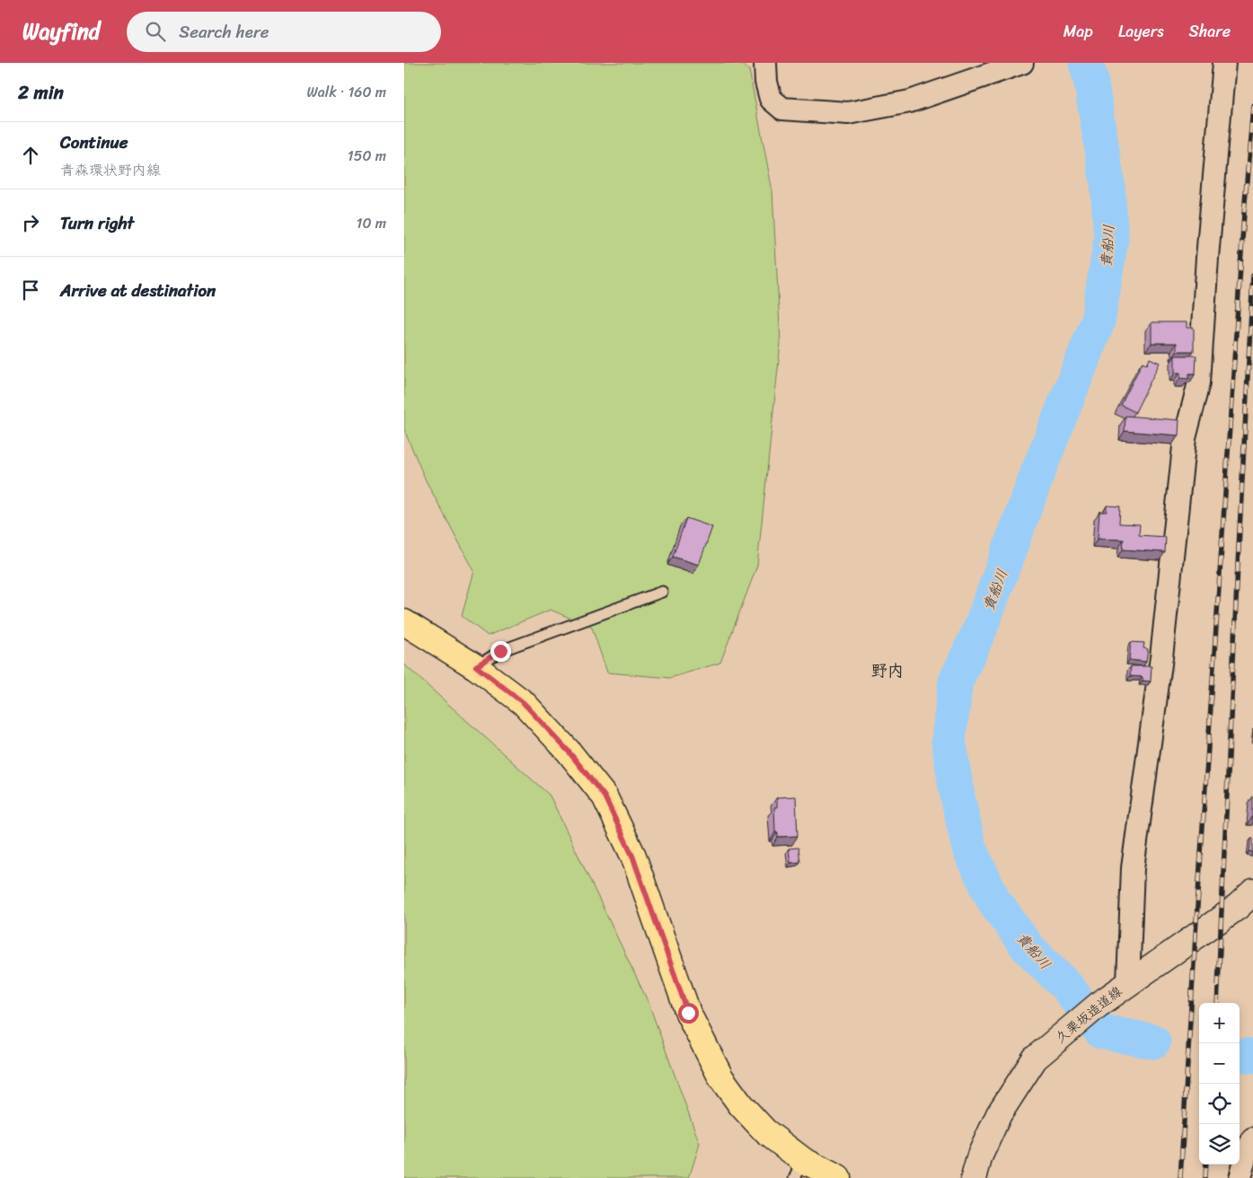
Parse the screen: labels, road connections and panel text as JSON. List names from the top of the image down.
{
  "streets": {
    "main road": ["久栗坂造道線"]
  },
  "districts": ["野内"],
  "water": ["貴船川"],
  "page": {
    "header": "Wayfind",
    "search": "Search here",
    "nav": ["Map", "Layers", "Share"],
    "heading": ["2 min", "Walk · 160 m"],
    "list": [
      ["Continue", "青森環状野内線", "150 m"],
      ["Turn right", "10 m"],
      "Arrive at destination"
    ],
    "map_buttons": ["+", "−"]
  }
}
